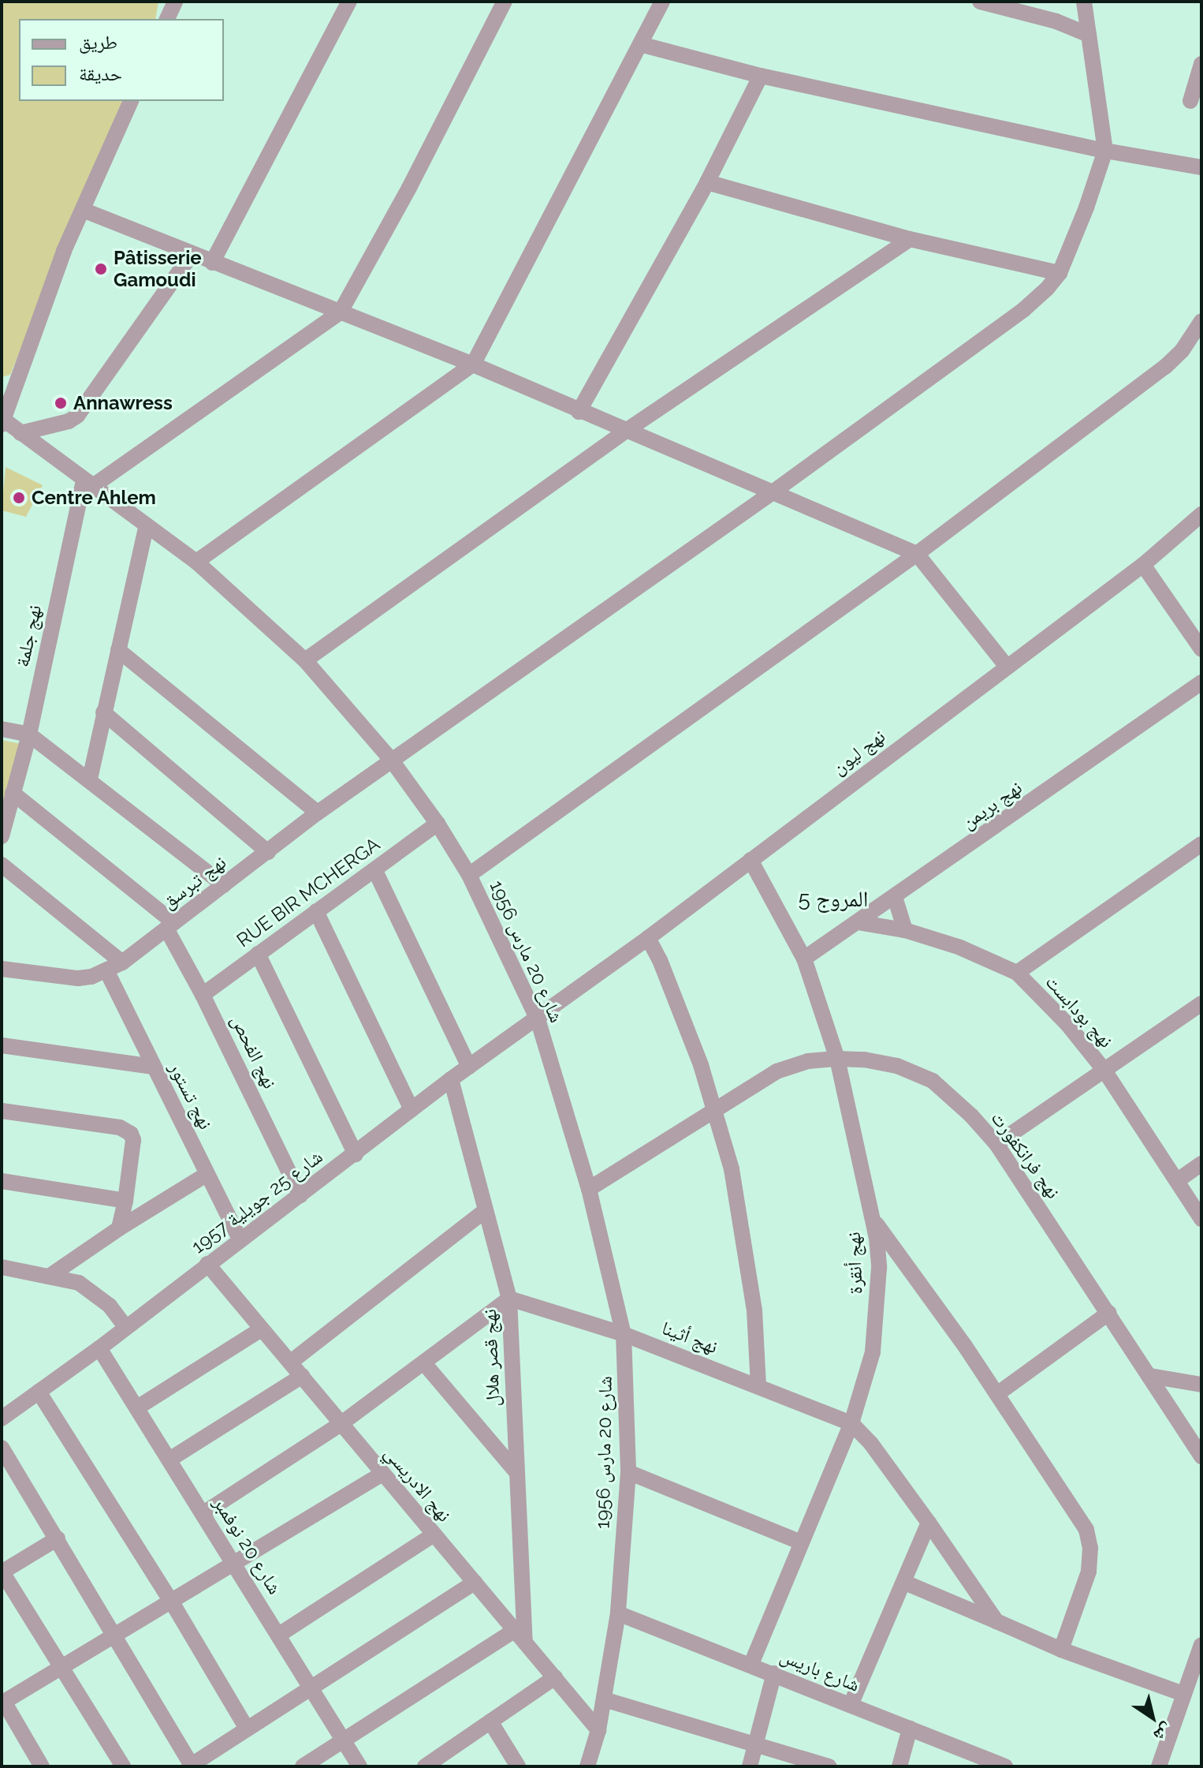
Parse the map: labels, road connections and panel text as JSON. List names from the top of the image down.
{
  "streets": {
    "street": [
      "نهج جلمة",
      "نهج ليون",
      "نهج بريمن",
      "نهج تبرسق",
      "RUE BIR MCHERGA",
      "شارع 20 مارس 1956",
      "نهج بودابست",
      "نهج الفحص",
      "نهج تستور",
      "نهج فرانكفورت",
      "شارع 25 جويلية 1957",
      "نهج أنقرة",
      "نهج أثينا",
      "نهج قصر هلال",
      "نهج الادريسي",
      "شارع 20 نوفمبر",
      "شارع باريس"
    ]
  },
  "crossings": [
    ["نهج جلمة", "شارع 20 مارس 1956"],
    ["نهج ليون", "شارع 20 مارس 1956"],
    ["نهج ليون", "شارع 25 جويلية 1957"],
    ["نهج ليون", "نهج أنقرة"],
    ["نهج بريمن", "نهج بودابست"],
    ["نهج بريمن", "نهج أنقرة"],
    ["نهج تبرسق", "شارع 20 مارس 1956"],
    ["نهج تبرسق", "نهج الفحص"],
    ["نهج تبرسق", "نهج تستور"],
    ["RUE BIR MCHERGA", "شارع 20 مارس 1956"],
    ["RUE BIR MCHERGA", "نهج الفحص"],
    ["شارع 20 مارس 1956", "نهج فرانكفورت"],
    ["شارع 20 مارس 1956", "شارع 25 جويلية 1957"],
    ["شارع 20 مارس 1956", "نهج أثينا"],
    ["شارع 20 مارس 1956", "نهج الادريسي"],
    ["شارع 20 مارس 1956", "شارع باريس"],
    ["نهج الفحص", "شارع 25 جويلية 1957"],
    ["نهج تستور", "شارع 25 جويلية 1957"],
    ["نهج فرانكفورت", "نهج أنقرة"],
    ["شارع 25 جويلية 1957", "نهج قصر هلال"],
    ["شارع 25 جويلية 1957", "نهج الادريسي"],
    ["شارع 25 جويلية 1957", "شارع 20 نوفمبر"],
    ["نهج أنقرة", "نهج أثينا"],
    ["نهج أنقرة", "شارع باريس"],
    ["نهج أثينا", "نهج قصر هلال"],
    ["نهج قصر هلال", "نهج الادريسي"]
  ],
  "districts": ["المروج 5"],
  "places": ["Pâtisserie Gamoudi", "Annawress", "Centre Ahlem"],
  "legend": ["طريق", "حديقة"],
  "north": "bottom right"
}
